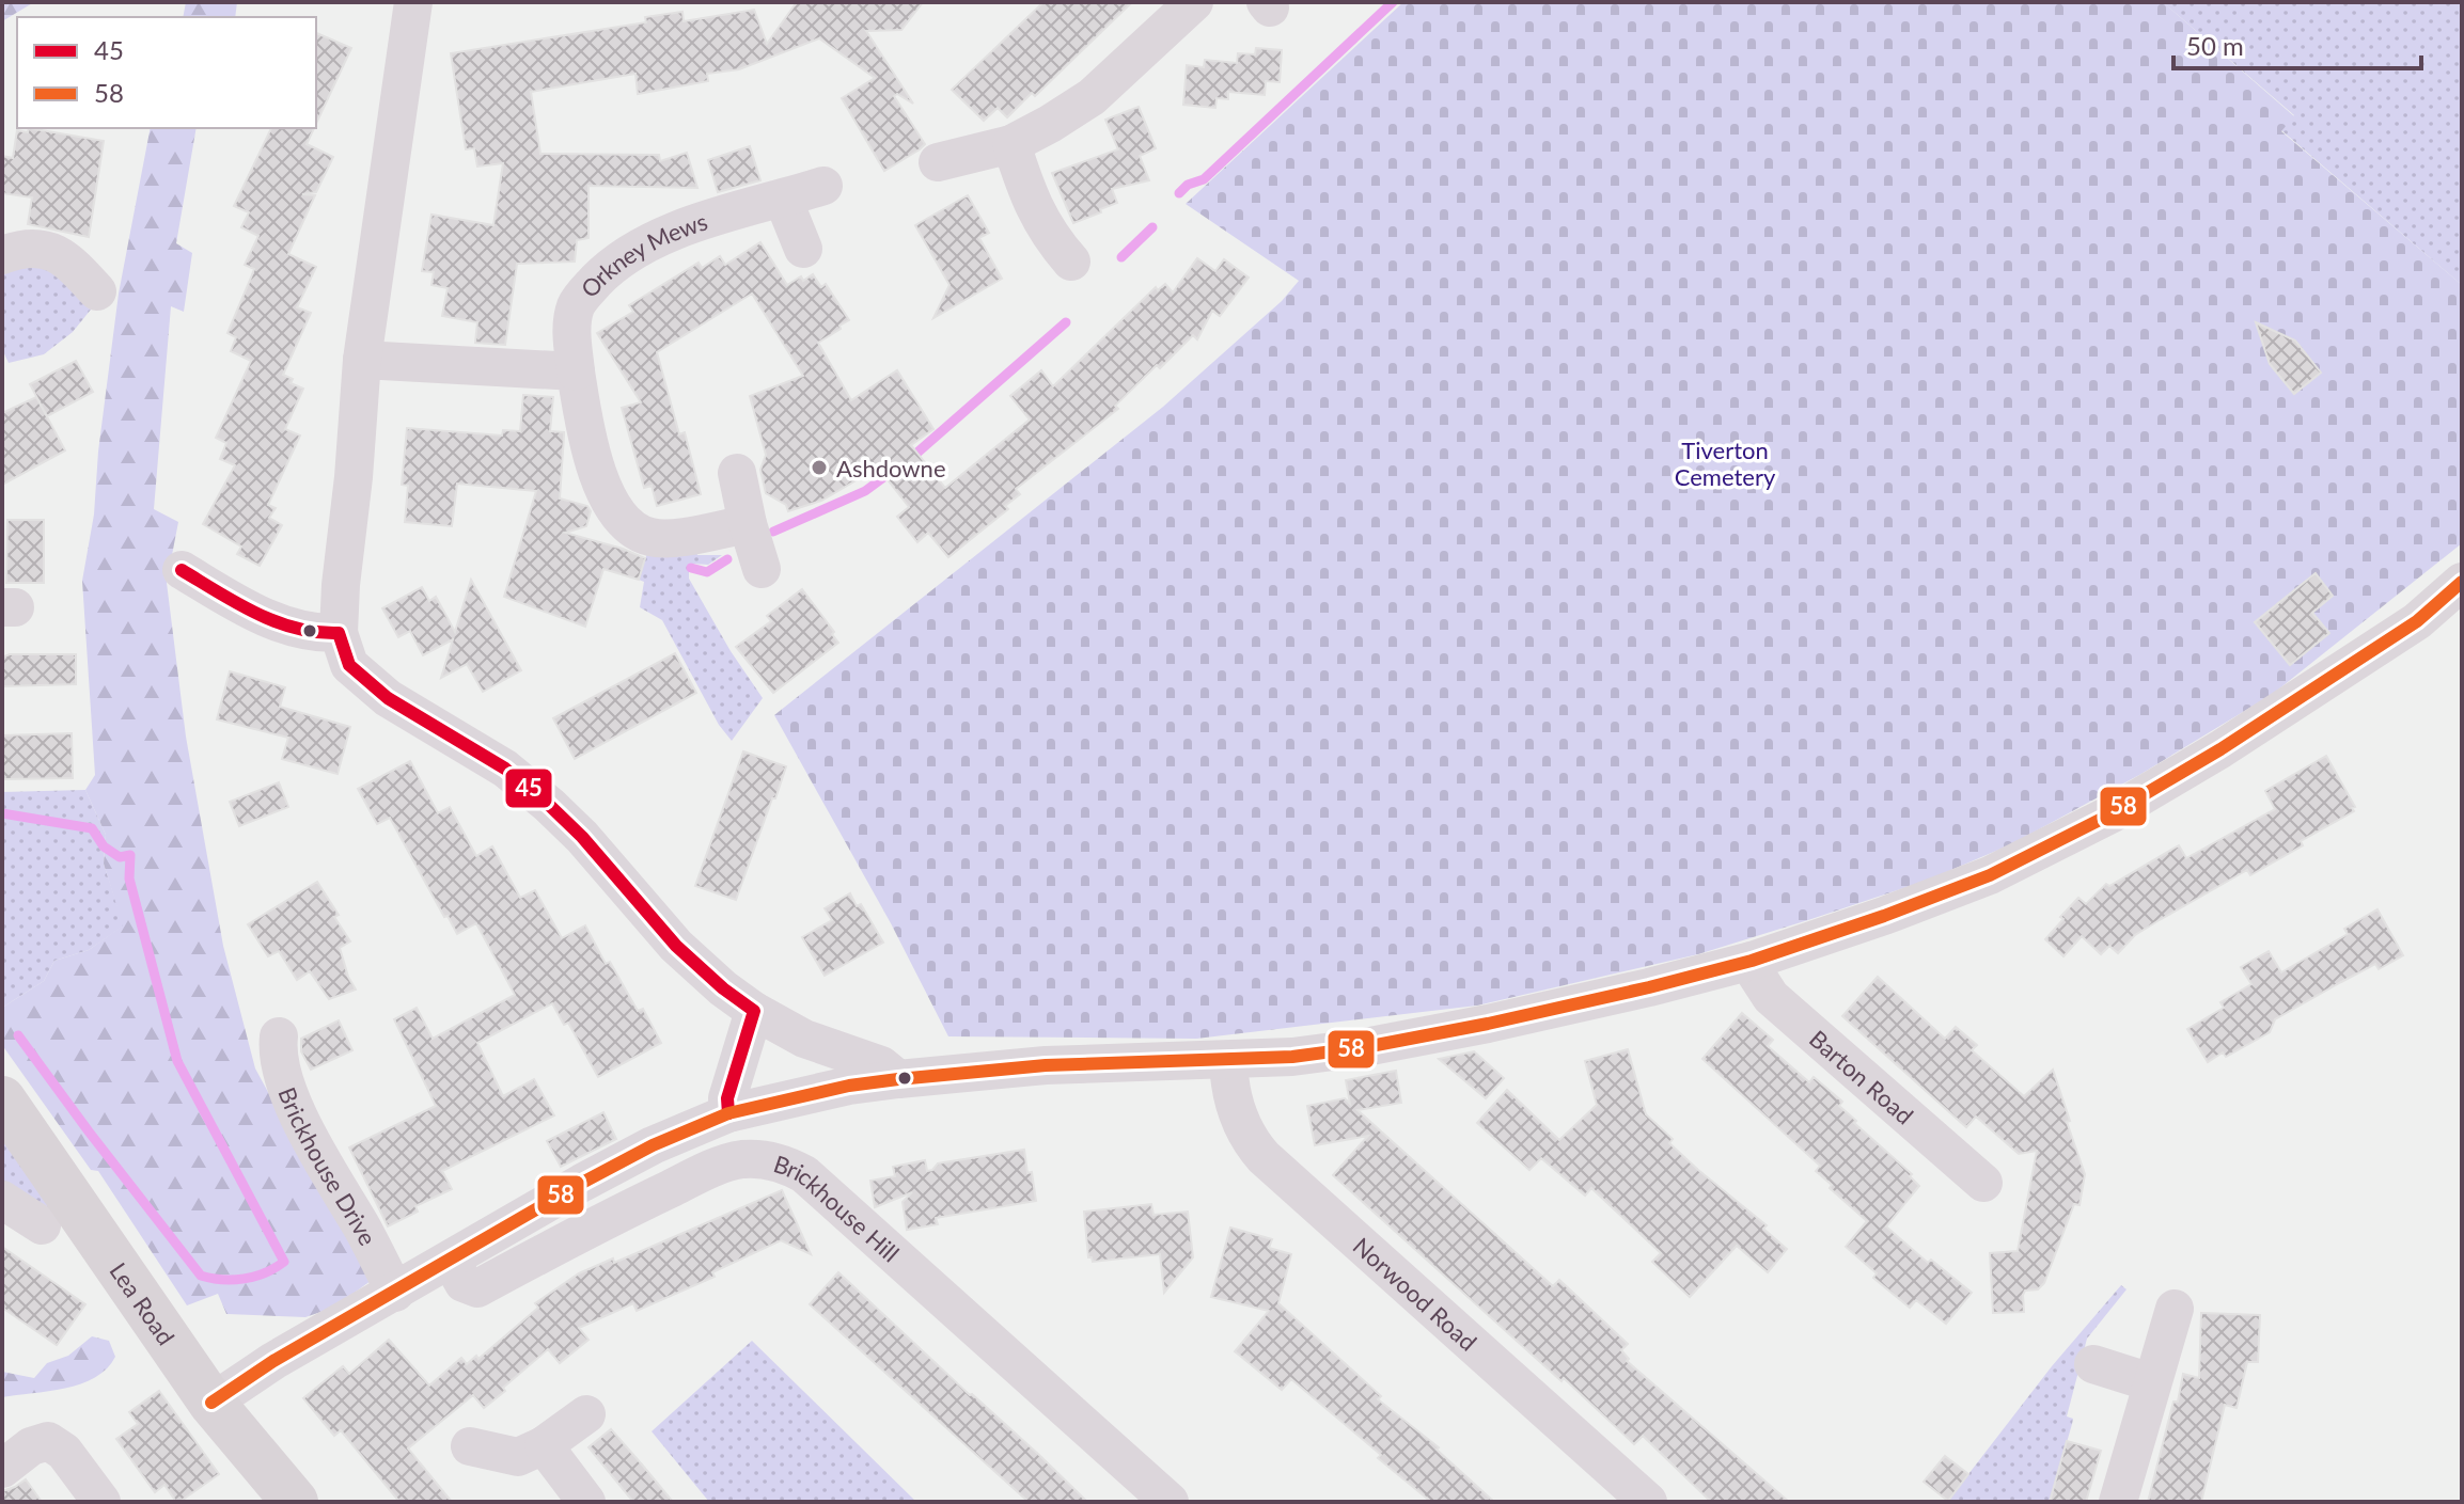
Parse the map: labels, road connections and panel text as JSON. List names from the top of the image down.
{
  "streets": {
    "street": [
      "Orkney Mews",
      "Barton Road",
      "Brickhouse Drive",
      "Brickhouse Hill",
      "Norwood Road",
      "Lea Road"
    ]
  },
  "parks": ["Tiverton Cemetery"],
  "places": ["Ashdowne"],
  "lines": ["transit line 45", "transit line 58"],
  "legend": ["45", "58"],
  "scale_bar": "50 m"
}
